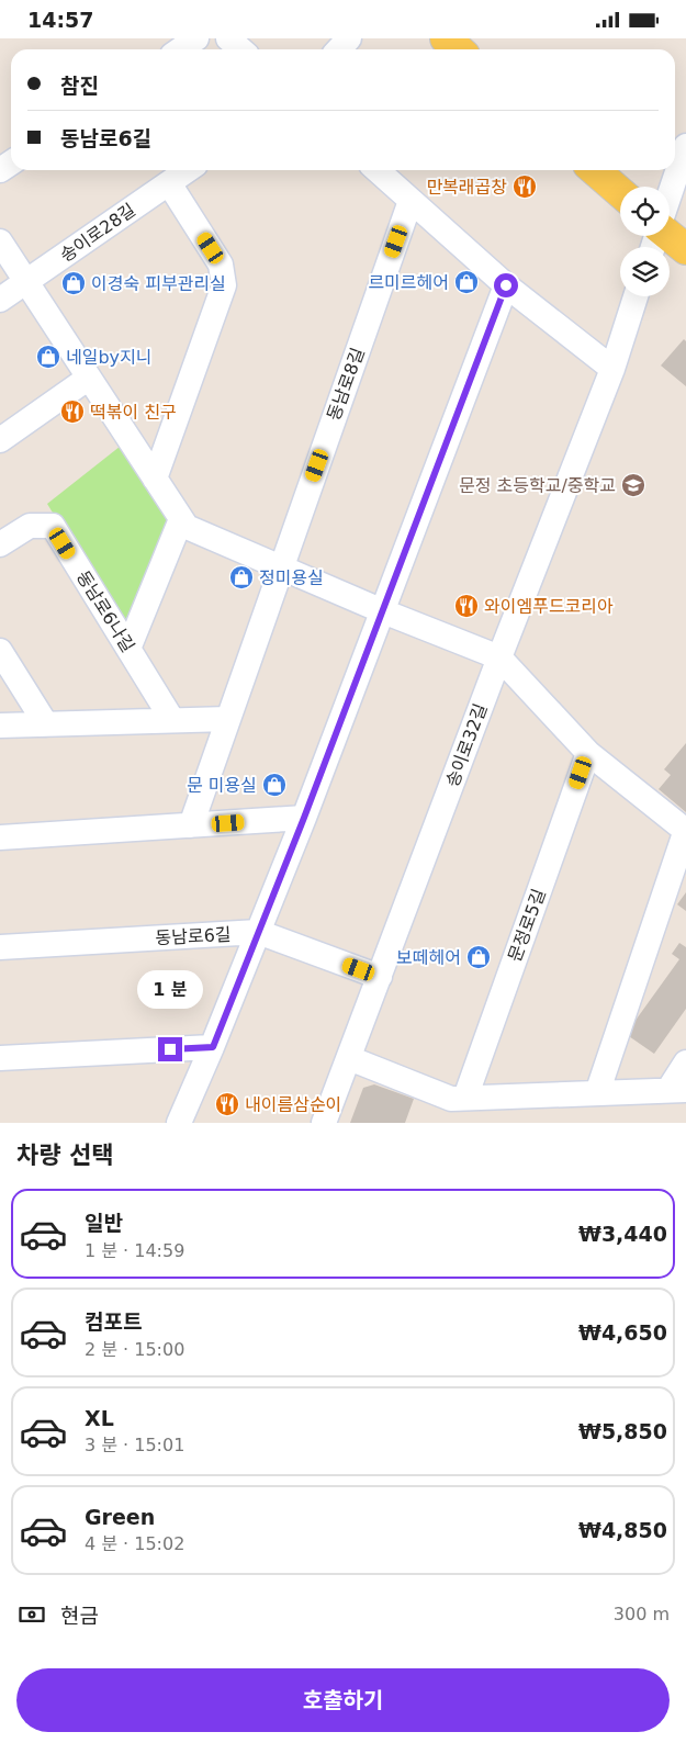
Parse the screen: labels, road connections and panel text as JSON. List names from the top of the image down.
{
  "streets": {
    "street": [
      "송이로28길",
      "동남로8길",
      "동남로6나길",
      "송이로32길",
      "문정로5길",
      "동남로6길"
    ]
  },
  "crossings": [
    ["송이로32길", "동남로6길"]
  ],
  "places": {
    "restaurant": [
      "만복래곱창",
      "떡볶이 친구",
      "와이엠푸드코리아",
      "내이름삼순이"
    ],
    "shop": [
      "르미르헤어",
      "이경숙 피부관리실",
      "네일by지니",
      "정미용실",
      "문 미용실",
      "보떼헤어"
    ],
    "school or university": ["문정 초등학교/중학교"]
  },
  "page": {
    "status": "14:57",
    "banner": ["참진", "동남로6길"],
    "bubble": "1 분",
    "heading": "차량 선택",
    "list": [
      {
        "name": "일반",
        "note": "1 분 · 14:59",
        "value": "₩3,440"
      },
      {
        "name": "컴포트",
        "note": "2 분 · 15:00",
        "value": "₩4,650"
      },
      {
        "name": "XL",
        "note": "3 분 · 15:01",
        "value": "₩5,850"
      },
      {
        "name": "Green",
        "note": "4 분 · 15:02",
        "value": "₩4,850"
      }
    ],
    "pay": ["현금", "300 m"],
    "buttons": "호출하기"
  }
}
